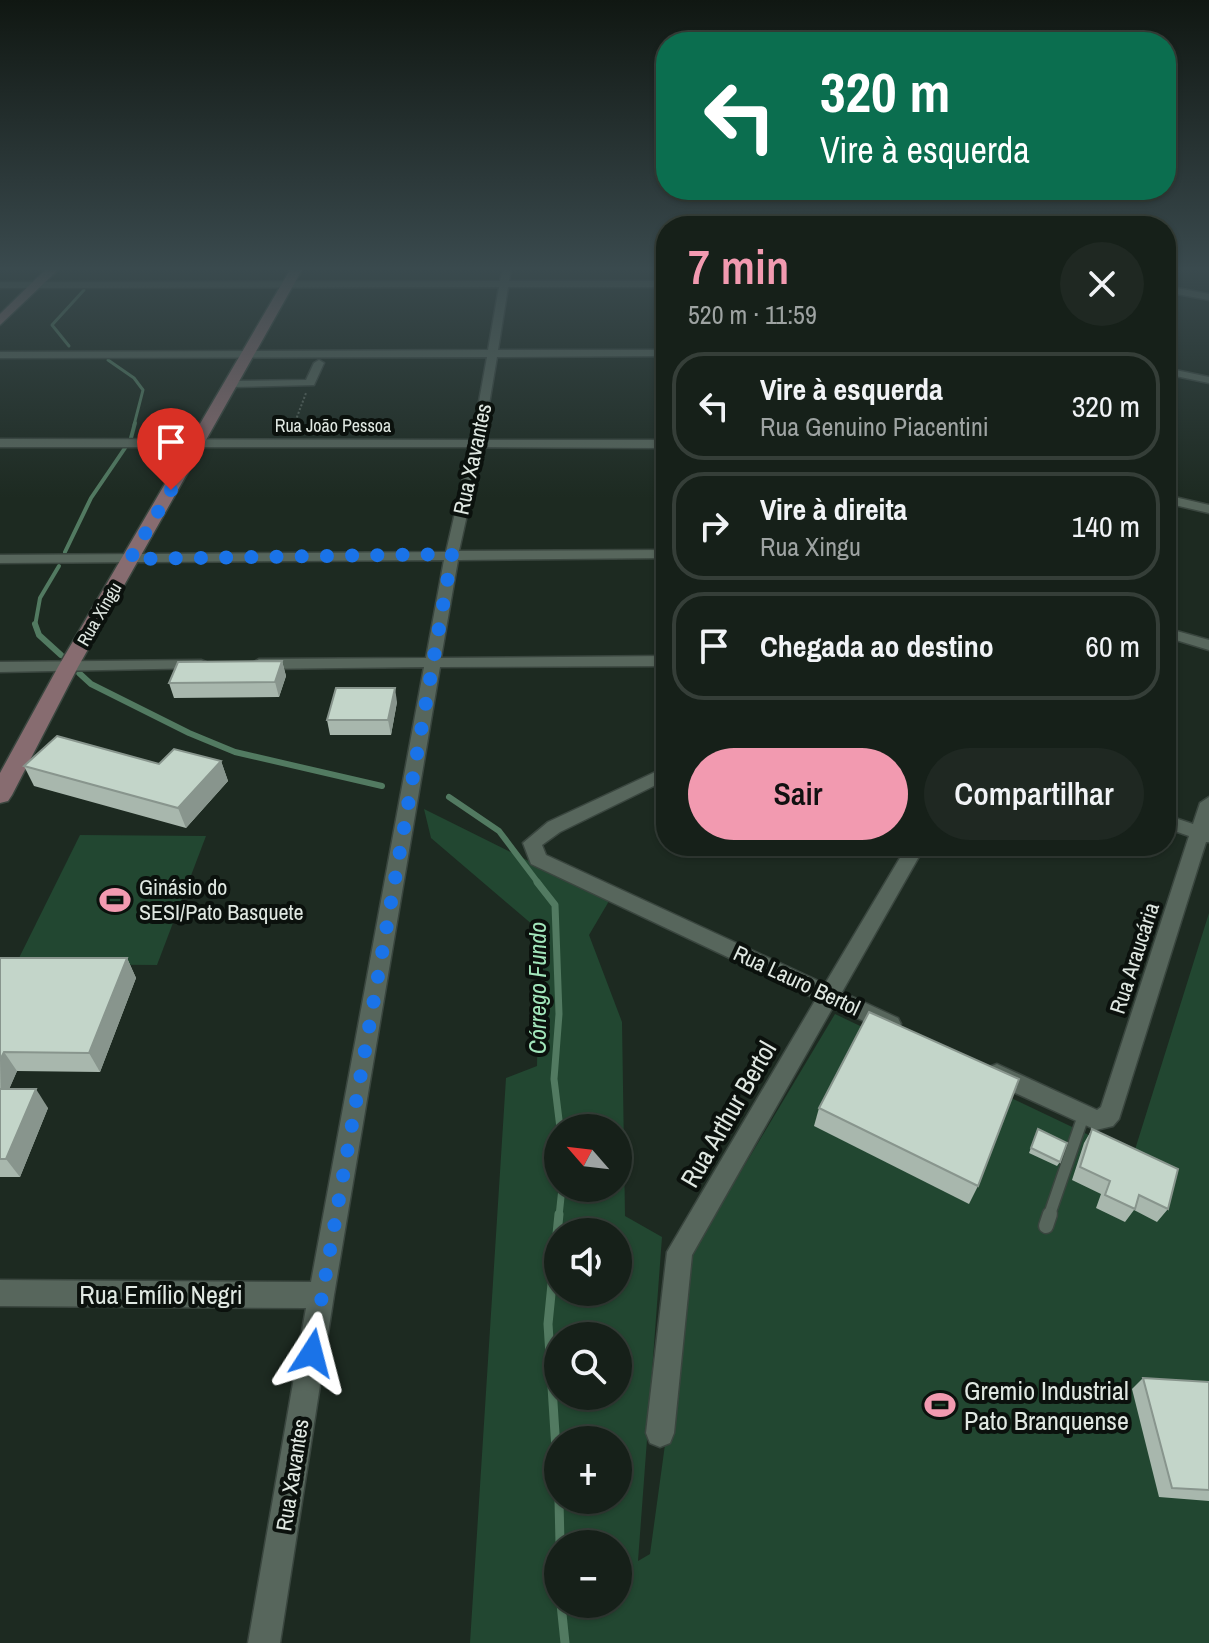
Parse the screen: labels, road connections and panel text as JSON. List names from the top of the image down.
{
  "streets": {
    "street": [
      "Rua João Pessoa",
      "Rua Xavantes",
      "Rua Xingu",
      "Rua Araucária",
      "Rua Lauro Bertol",
      "Rua Arthur Bertol",
      "Rua Emílio Negri"
    ]
  },
  "crossings": [
    ["Rua João Pessoa", "Rua Xavantes"],
    ["Rua João Pessoa", "Rua Xingu"],
    ["Rua Xavantes", "Rua Emílio Negri"],
    ["Rua Lauro Bertol", "Rua Arthur Bertol"]
  ],
  "water": ["Córrego Fundo"],
  "places": {
    "sports": ["Ginásio do SESI/Pato Basquete", "Gremio Industrial Pato Branquense"]
  },
  "north": "top left",
  "page": {
    "turn": ["320 m", "Vire à esquerda"],
    "heading": ["7 min", "520 m · 11:59"],
    "list": [
      {
        "name": "Vire à esquerda",
        "note": "Rua Genuino Piacentini",
        "value": "320 m"
      },
      {
        "name": "Vire à direita",
        "note": "Rua Xingu",
        "value": "140 m"
      },
      {
        "name": "Chegada ao destino",
        "value": "60 m"
      }
    ],
    "buttons": ["Sair", "Compartilhar"],
    "map_buttons": ["+", "−"]
  }
}
